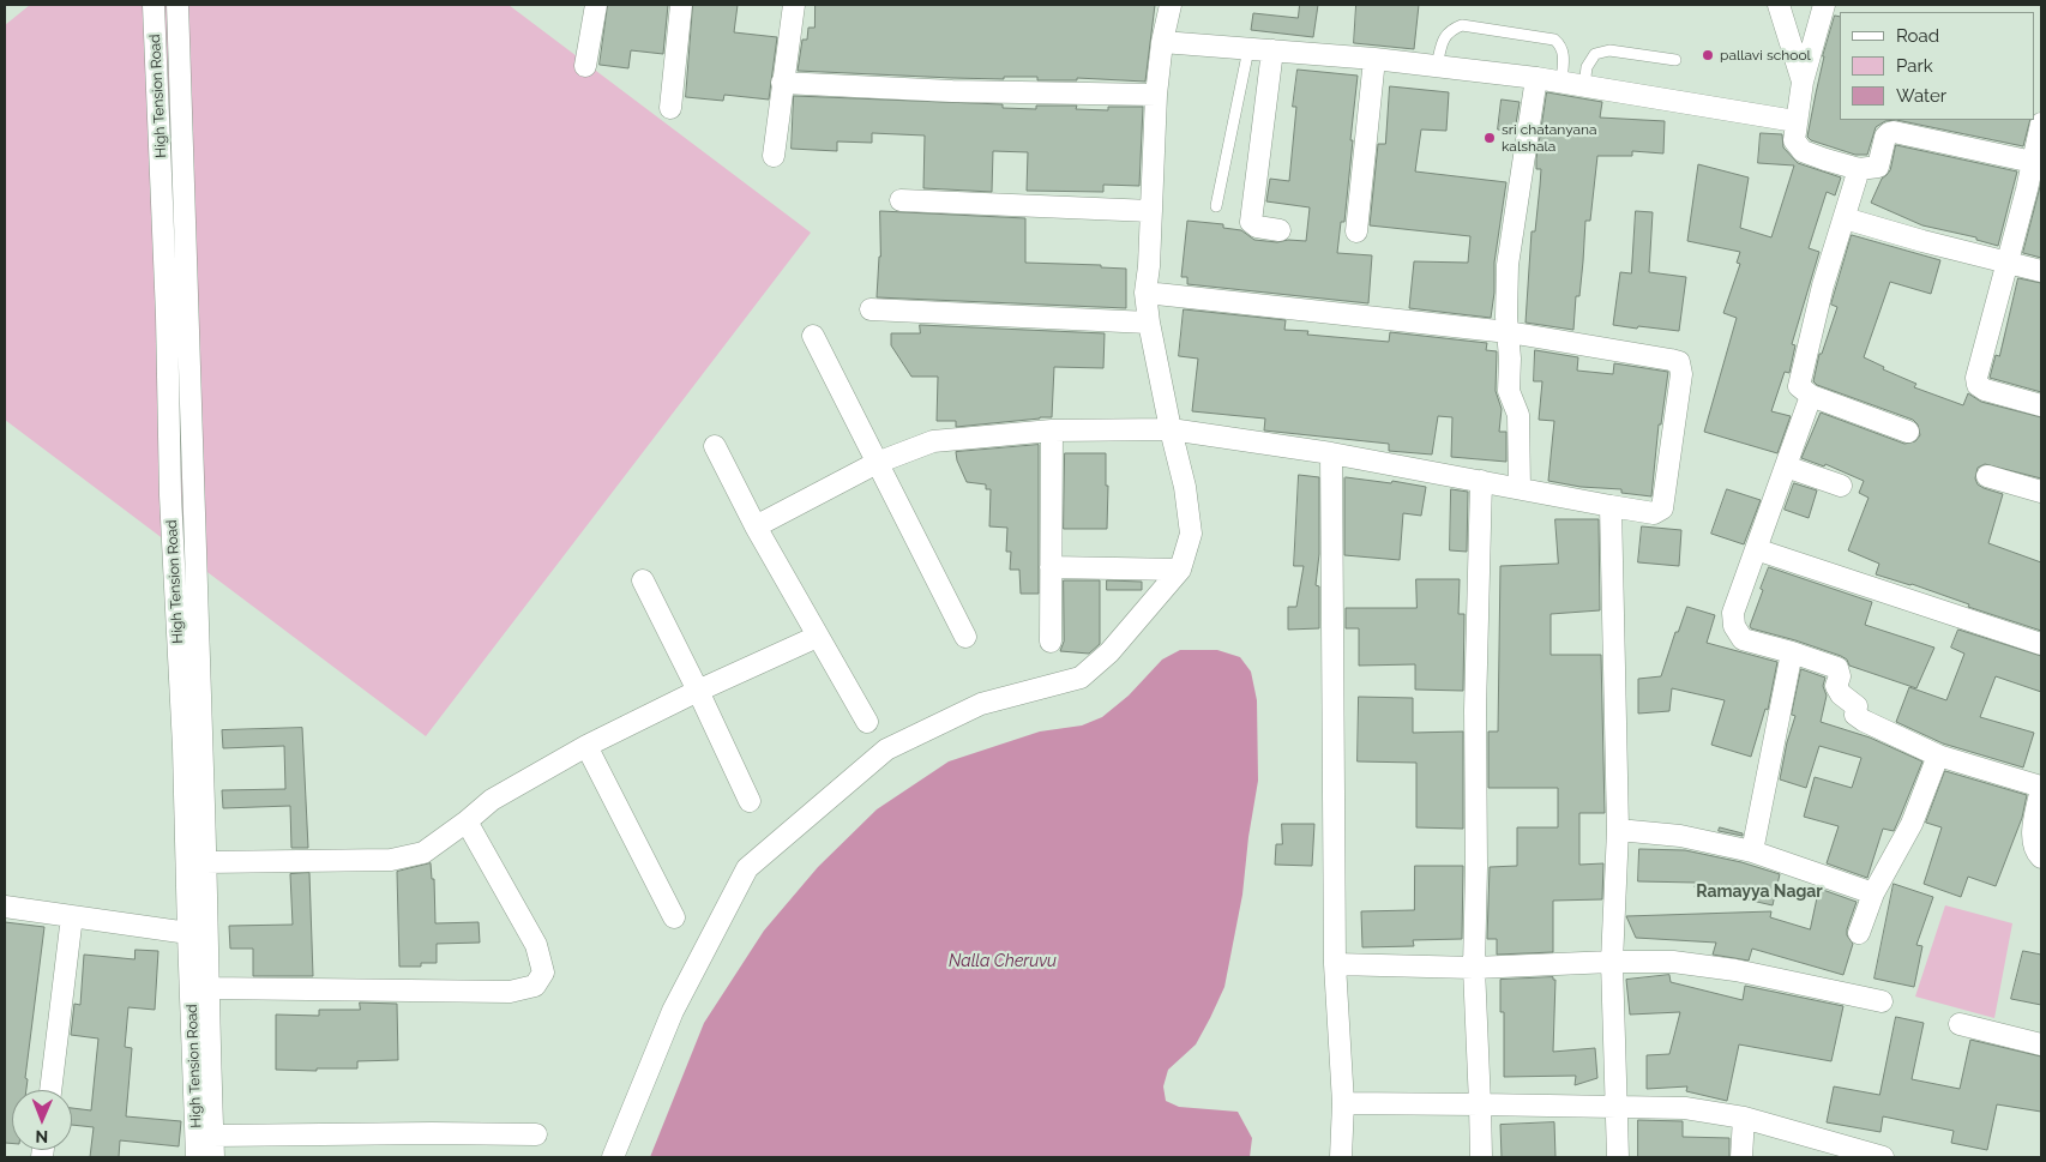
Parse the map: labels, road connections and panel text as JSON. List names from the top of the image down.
{
  "streets": {
    "street": ["High Tension Road"]
  },
  "districts": ["Ramayya Nagar"],
  "water": ["Nalla Cheruvu"],
  "places": ["pallavi school", "sri chatanyana kalshala"],
  "legend": ["Road", "Park", "Water"],
  "north": "bottom"
}
